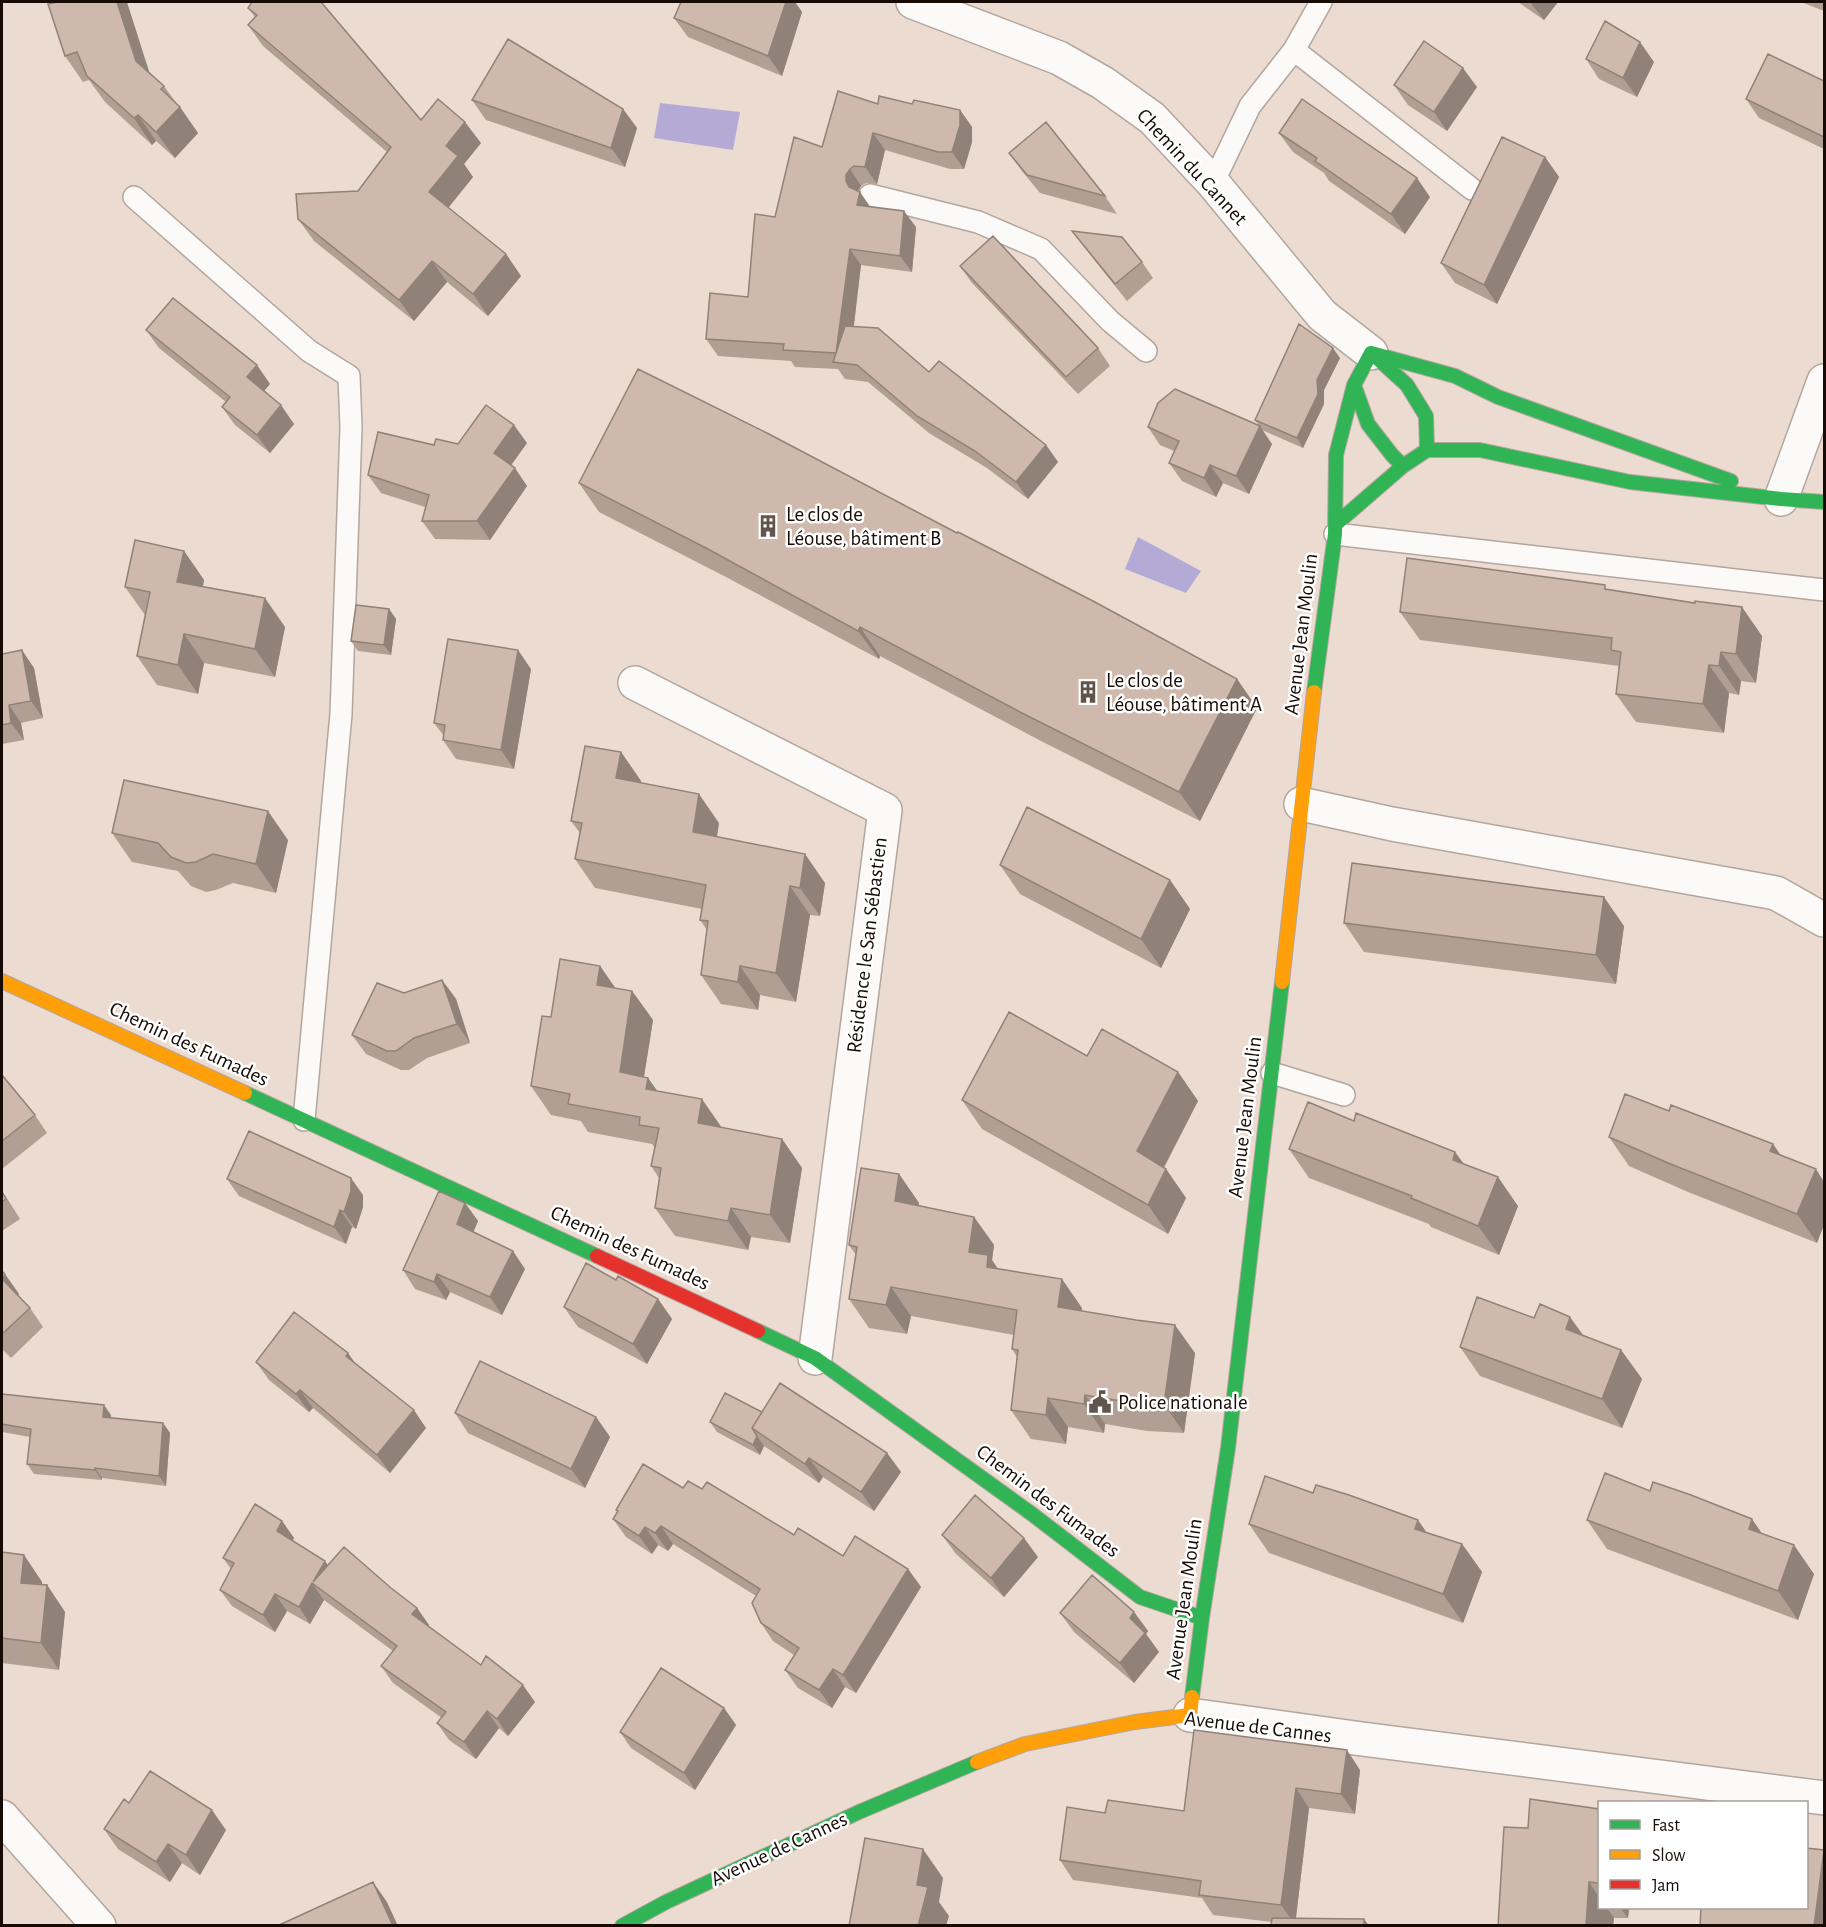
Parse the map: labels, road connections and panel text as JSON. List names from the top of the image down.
{
  "streets": {
    "street": [
      "Chemin du Cannet",
      "Avenue Jean Moulin",
      "Résidence le San Sébastien",
      "Chemin des Fumades",
      "Avenue de Cannes"
    ]
  },
  "crossings": [
    ["Chemin du Cannet", "Avenue Jean Moulin"],
    ["Avenue Jean Moulin", "Chemin des Fumades"],
    ["Avenue Jean Moulin", "Avenue de Cannes"],
    ["Résidence le San Sébastien", "Chemin des Fumades"]
  ],
  "places": {
    "building": ["Le clos de Léouse, bâtiment B", "Le clos de Léouse, bâtiment A"],
    "public building": ["Police nationale"]
  },
  "legend": ["Fast", "Slow", "Jam"]
}
